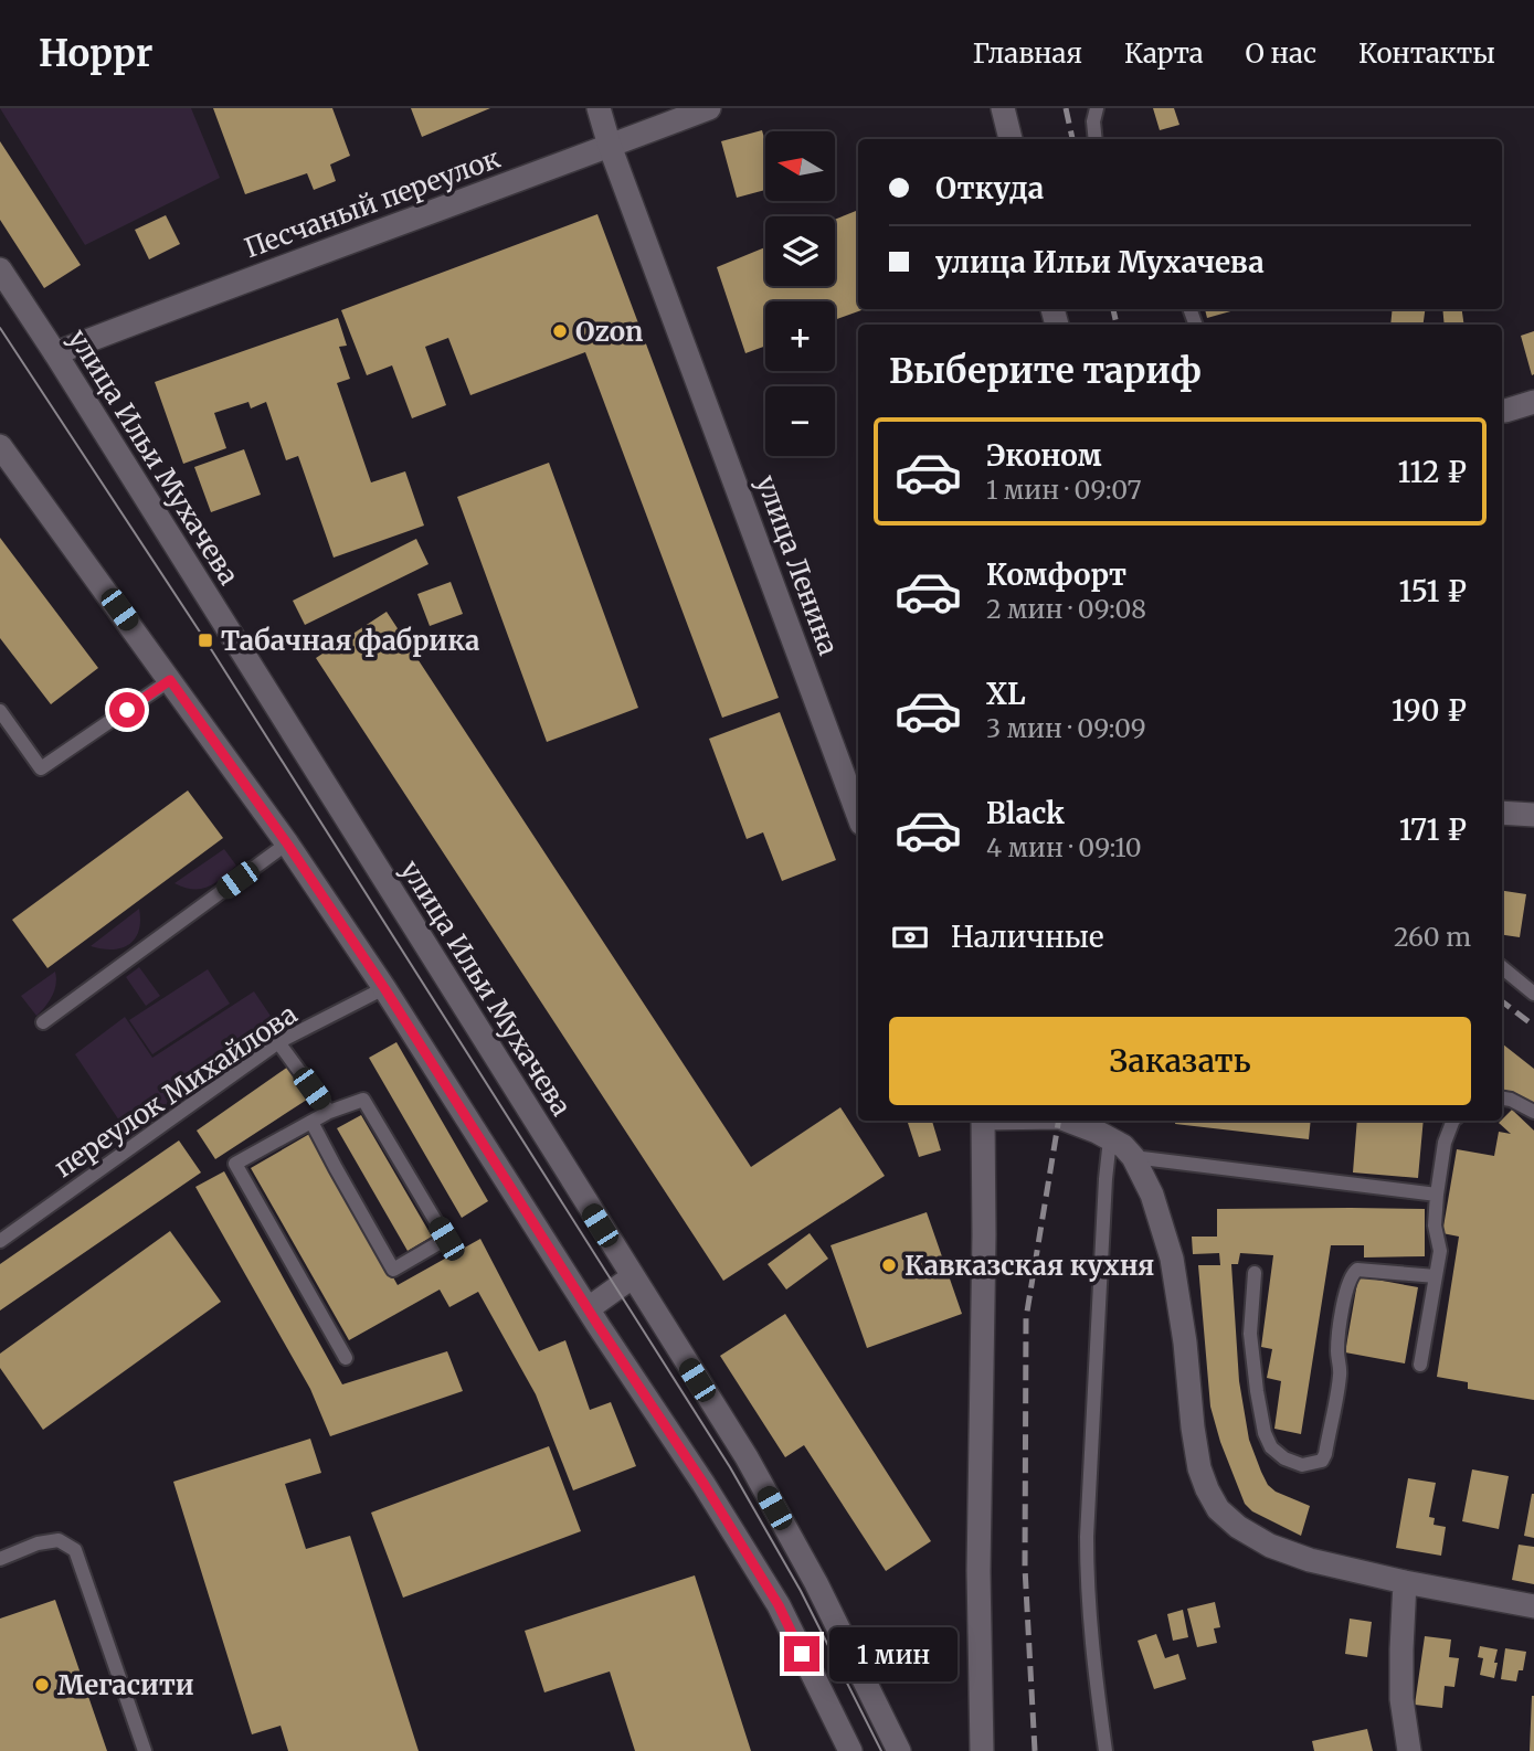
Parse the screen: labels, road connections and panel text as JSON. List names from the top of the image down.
{
  "streets": {
    "main road": ["Песчаный переулок", "улица Ильи Мухачева", "улица Ленина"],
    "lane": ["переулок Михайлова"]
  },
  "crossings": [
    ["Песчаный переулок", "улица Ильи Мухачева"],
    ["Песчаный переулок", "улица Ленина"]
  ],
  "places": {
    "other": ["Ozon", "Кавказская кухня", "Мегасити"],
    "transit": ["Табачная фабрика"]
  },
  "north": "left",
  "page": {
    "header": "Hoppr",
    "nav": [
      "Главная",
      "Карта",
      "О нас",
      "Контакты"
    ],
    "map_buttons": ["+", "−"],
    "banner": ["Откуда", "улица Ильи Мухачева"],
    "heading": "Выберите тариф",
    "list": [
      {
        "name": "Эконом",
        "note": "1 мин · 09:07",
        "value": "112 ₽"
      },
      {
        "name": "Комфорт",
        "note": "2 мин · 09:08",
        "value": "151 ₽"
      },
      {
        "name": "XL",
        "note": "3 мин · 09:09",
        "value": "190 ₽"
      },
      {
        "name": "Black",
        "note": "4 мин · 09:10",
        "value": "171 ₽"
      }
    ],
    "pay": ["Наличные", "260 m"],
    "buttons": "Заказать",
    "bubble": "1 мин"
  }
}
